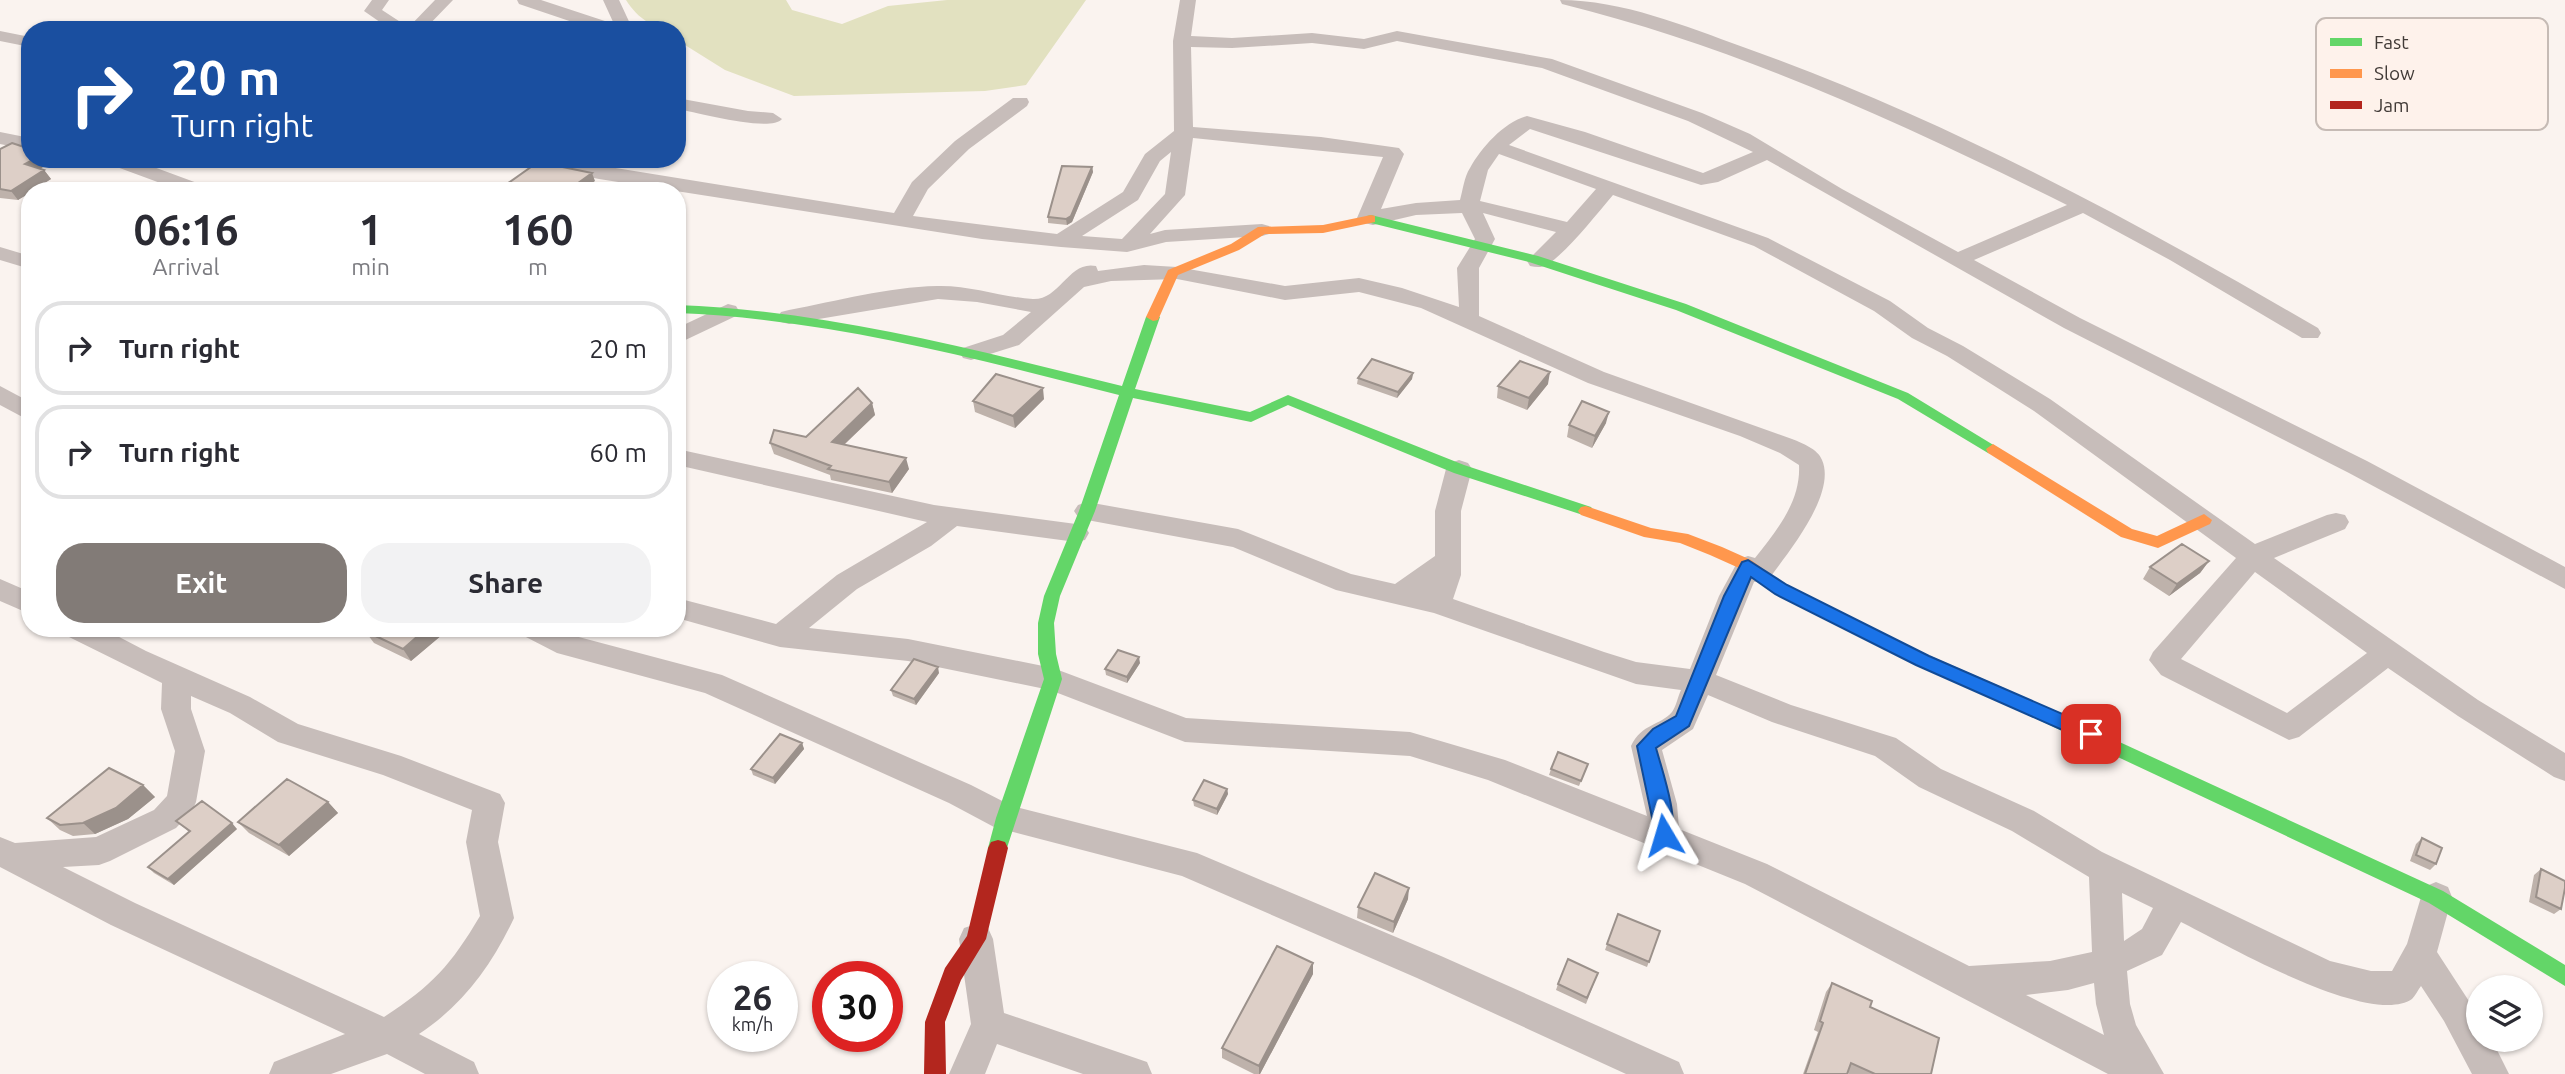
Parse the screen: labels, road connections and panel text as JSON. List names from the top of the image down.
{
  "legend": ["Fast", "Slow", "Jam"],
  "page": {
    "turn": ["20 m", "Turn right"],
    "eta": [
      "06:16",
      "Arrival",
      "1",
      "min",
      "160",
      "m"
    ],
    "list": [
      {
        "name": "Turn right",
        "value": "20 m"
      },
      {
        "name": "Turn right",
        "value": "60 m"
      }
    ],
    "buttons": ["Exit", "Share"],
    "speed": "26 km/h",
    "limit": "30"
  }
}
